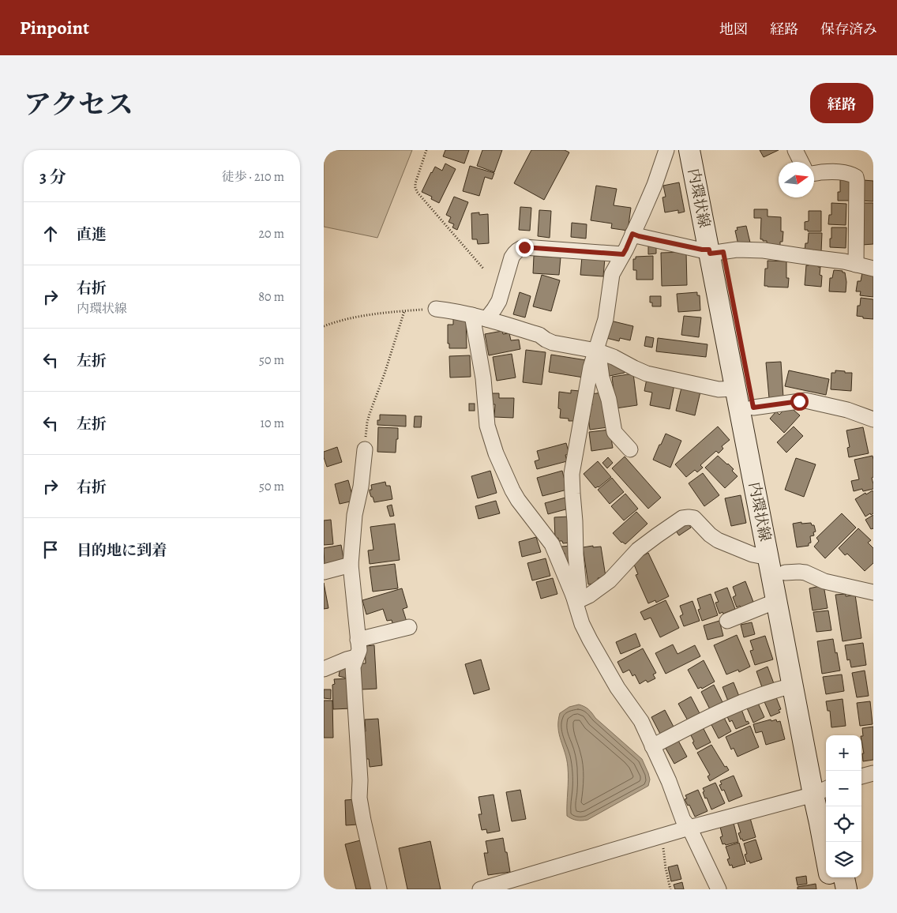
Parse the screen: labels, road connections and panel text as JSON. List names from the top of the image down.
{
  "streets": {
    "street": ["内環状線"]
  },
  "north": "right",
  "page": {
    "header": "Pinpoint",
    "nav": ["地図", "経路", "保存済み"],
    "title": "アクセス",
    "buttons": "経路",
    "heading": ["3 分", "徒歩 · 210 m"],
    "list": [
      ["直進", "20 m"],
      ["右折", "内環状線", "80 m"],
      ["左折", "50 m"],
      ["左折", "10 m"],
      ["右折", "50 m"],
      "目的地に到着"
    ],
    "map_buttons": ["+", "−"]
  }
}
